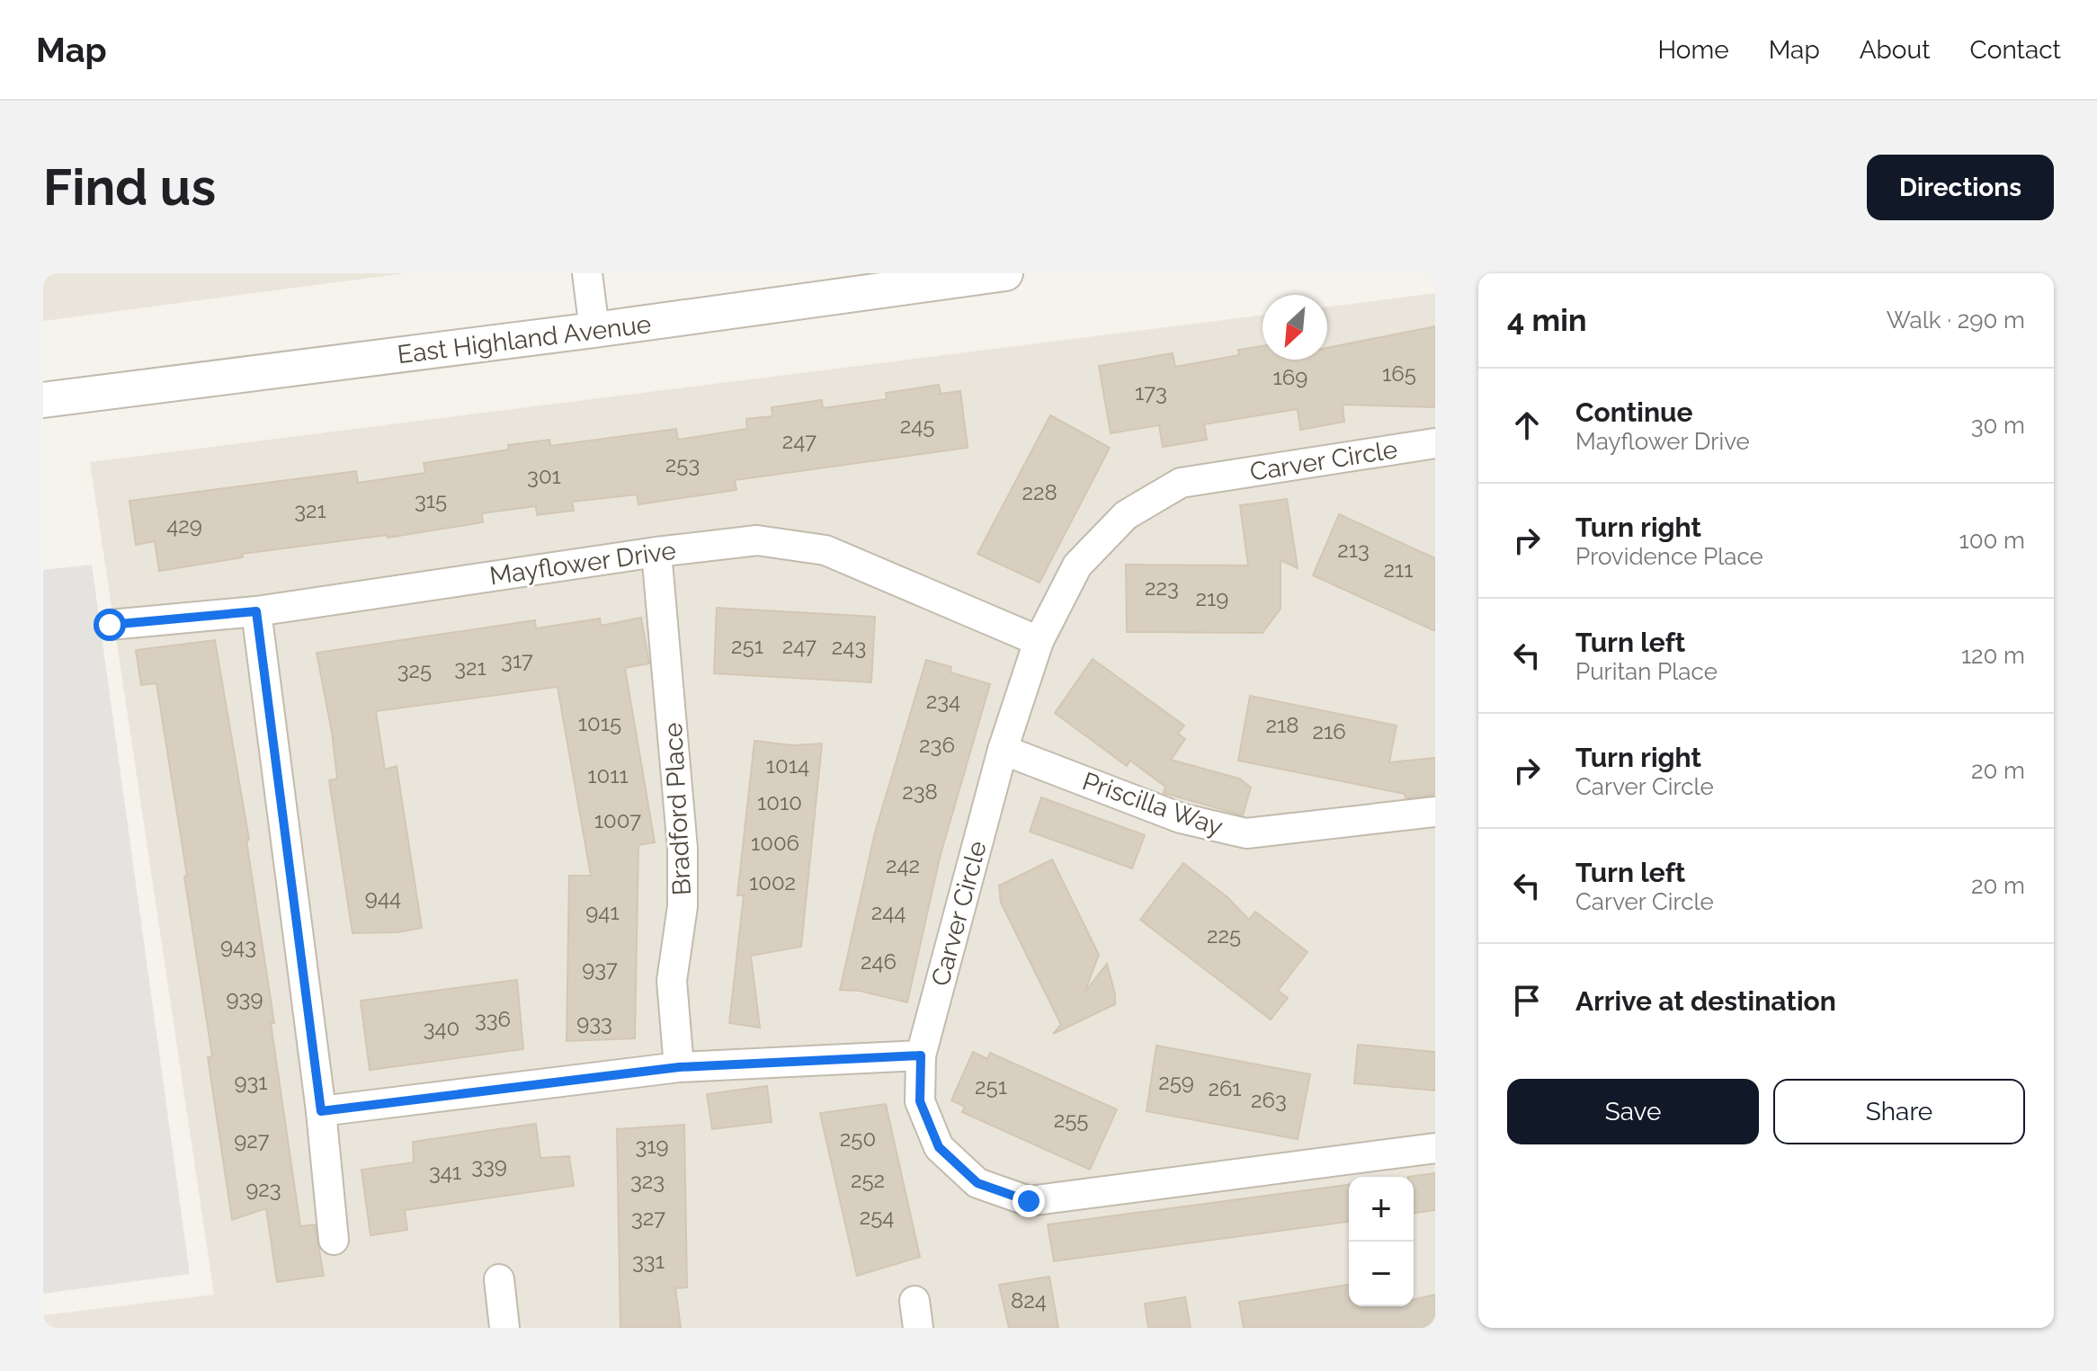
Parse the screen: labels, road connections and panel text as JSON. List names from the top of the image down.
{
  "streets": {
    "street": [
      "East Highland Avenue",
      "Carver Circle",
      "Mayflower Drive",
      "Priscilla Way",
      "Bradford Place"
    ]
  },
  "crossings": [
    ["Carver Circle", "Mayflower Drive"],
    ["Carver Circle", "Priscilla Way"],
    ["Mayflower Drive", "Bradford Place"]
  ],
  "house_numbers": [
    "165",
    "169",
    "173",
    "245",
    "247",
    "253",
    "301",
    "228",
    "315",
    "321",
    "429",
    "213",
    "211",
    "223",
    "219",
    "251",
    "247",
    "243",
    "317",
    "321",
    "325",
    "234",
    "1015",
    "218",
    "216",
    "236",
    "1014",
    "1011",
    "238",
    "1010",
    "1007",
    "1006",
    "242",
    "1002",
    "944",
    "941",
    "244",
    "225",
    "943",
    "246",
    "937",
    "939",
    "336",
    "933",
    "340",
    "931",
    "259",
    "251",
    "261",
    "263",
    "255",
    "250",
    "927",
    "319",
    "339",
    "341",
    "252",
    "323",
    "923",
    "254",
    "327",
    "331",
    "824"
  ],
  "north": "bottom left",
  "page": {
    "header": "Map",
    "nav": [
      "Home",
      "Map",
      "About",
      "Contact"
    ],
    "buttons": [
      "Directions",
      ["Save", "Share"]
    ],
    "title": "Find us",
    "heading": ["4 min", "Walk · 290 m"],
    "list": [
      ["Continue", "Mayflower Drive", "30 m"],
      ["Turn right", "Providence Place", "100 m"],
      ["Turn left", "Puritan Place", "120 m"],
      ["Turn right", "Carver Circle", "20 m"],
      ["Turn left", "Carver Circle", "20 m"],
      "Arrive at destination"
    ],
    "map_buttons": ["+", "−"]
  }
}
